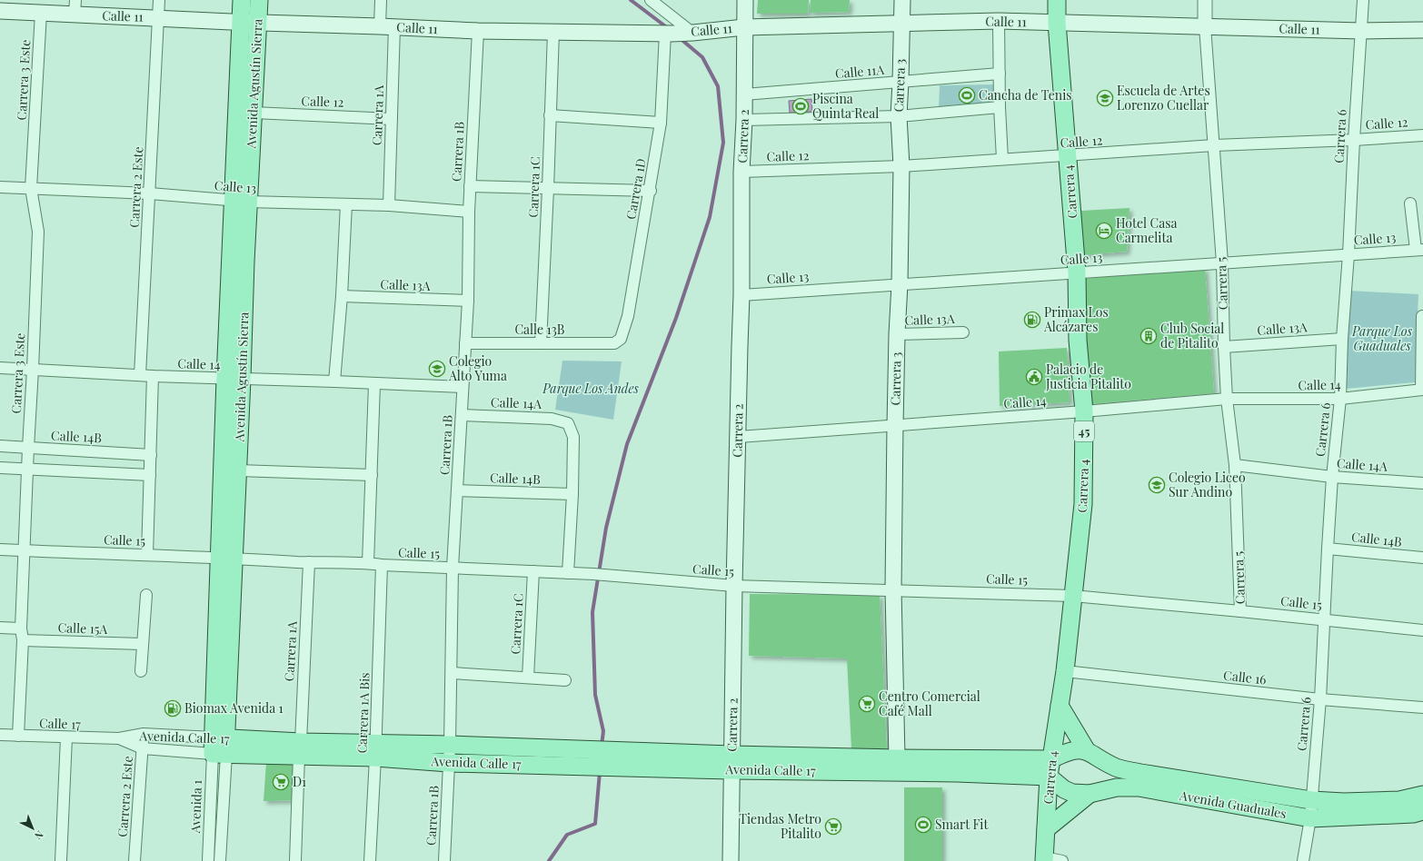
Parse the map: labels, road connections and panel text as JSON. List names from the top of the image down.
{
  "streets": {
    "main road": [
      "Calle 11",
      "Avenida Agustín Sierra",
      "Carrera 3",
      "Carrera 2",
      "Carrera 4",
      "45",
      "Avenida Calle 17",
      "Avenida Guaduales"
    ],
    "street": [
      "Calle 11A",
      "Carrera 3 Este",
      "Calle 12",
      "Carrera 1A",
      "Carrera 6",
      "Carrera 1B",
      "Carrera 2 Este",
      "Calle 13",
      "Carrera 1C",
      "Carrera 1D",
      "Carrera 5",
      "Calle 13A",
      "Calle 13B",
      "Calle 14",
      "Calle 14A",
      "Calle 14B",
      "Calle 15",
      "Calle 15A",
      "Calle 16",
      "Carrera 1A Bis",
      "Calle 17",
      "Avenida 1"
    ]
  },
  "crossings": [
    ["Calle 11", "Carrera 3 Este"],
    ["Calle 11", "Avenida Agustín Sierra"],
    ["Calle 11", "Carrera 3"],
    ["Calle 11", "Carrera 1A"],
    ["Calle 11", "Carrera 2"],
    ["Calle 11", "Carrera 6"],
    ["Calle 11", "Carrera 1B"],
    ["Calle 11", "Carrera 2 Este"],
    ["Calle 11", "Carrera 1C"],
    ["Calle 11", "Carrera 1D"],
    ["Calle 11", "Carrera 4"],
    ["Calle 11", "Carrera 5"],
    ["Calle 11A", "Carrera 3"],
    ["Calle 11A", "Carrera 2"],
    ["Carrera 3 Este", "Calle 13"],
    ["Carrera 3 Este", "Calle 14"],
    ["Carrera 3 Este", "Calle 14B"],
    ["Carrera 3 Este", "Calle 15"],
    ["Carrera 3 Este", "Calle 15A"],
    ["Carrera 3 Este", "Calle 17"],
    ["Avenida Agustín Sierra", "Calle 12"],
    ["Avenida Agustín Sierra", "Calle 13"],
    ["Avenida Agustín Sierra", "Calle 14"],
    ["Avenida Agustín Sierra", "Calle 15"],
    ["Avenida Agustín Sierra", "Avenida Calle 17"],
    ["Avenida Agustín Sierra", "Avenida 1"],
    ["Carrera 3", "Calle 12"],
    ["Carrera 3", "Calle 13"],
    ["Carrera 3", "Calle 13A"],
    ["Carrera 3", "Calle 14"],
    ["Carrera 3", "Calle 15"],
    ["Carrera 3", "Avenida Calle 17"],
    ["Calle 12", "Carrera 1A"],
    ["Calle 12", "Carrera 2"],
    ["Calle 12", "Carrera 6"],
    ["Calle 12", "Carrera 4"],
    ["Calle 12", "Carrera 5"],
    ["Carrera 1A", "Calle 13"],
    ["Carrera 1A", "Calle 15"],
    ["Carrera 1A", "Avenida Calle 17"],
    ["Carrera 2", "Calle 13"],
    ["Carrera 2", "Calle 14"],
    ["Carrera 2", "Calle 15"],
    ["Carrera 2", "Avenida Calle 17"],
    ["Carrera 6", "Calle 13"],
    ["Carrera 6", "Calle 13A"],
    ["Carrera 6", "Calle 14"],
    ["Carrera 6", "Calle 14A"],
    ["Carrera 6", "Calle 14B"],
    ["Carrera 6", "Calle 15"],
    ["Carrera 6", "Calle 16"],
    ["Carrera 6", "Avenida Guaduales"],
    ["Carrera 1B", "Calle 13"],
    ["Carrera 1B", "Calle 13A"],
    ["Carrera 1B", "Calle 13B"],
    ["Carrera 1B", "Calle 14"],
    ["Carrera 1B", "Calle 14A"],
    ["Carrera 1B", "Calle 14B"],
    ["Carrera 1B", "Calle 15"],
    ["Carrera 1B", "Avenida Calle 17"],
    ["Carrera 2 Este", "Calle 13"],
    ["Carrera 2 Este", "Calle 14"],
    ["Carrera 2 Este", "Avenida Calle 17"],
    ["Calle 13", "Carrera 4"],
    ["Calle 13", "Carrera 5"],
    ["Carrera 1C", "Calle 13B"],
    ["Carrera 1C", "Calle 15"],
    ["Carrera 1D", "Calle 13B"],
    ["Carrera 4", "Calle 14"],
    ["Carrera 4", "Calle 15"],
    ["Carrera 4", "Calle 16"],
    ["Carrera 4", "Avenida Calle 17"],
    ["Carrera 4", "Avenida Guaduales"],
    ["Carrera 5", "Calle 13A"],
    ["Carrera 5", "Calle 14"],
    ["Carrera 5", "Calle 14A"],
    ["Carrera 5", "Calle 15"],
    ["Calle 14A", "Calle 14B"],
    ["Calle 15", "Carrera 1A Bis"],
    ["Carrera 1A Bis", "Avenida Calle 17"],
    ["Calle 17", "Avenida Calle 17"],
    ["Avenida Calle 17", "Avenida Guaduales"],
    ["Avenida Calle 17", "Avenida 1"]
  ],
  "parks": ["Parque Los Guaduales", "Parque Los Andes"],
  "places": {
    "sports": ["Cancha de Tenis", "Piscina Quinta Real", "Smart Fit"],
    "school or university": ["Escuela de Artes Lorenzo Cuellar", "Colegio Alto Yuma", "Colegio Liceo Sur Andino"],
    "hotel": ["Hotel Casa Carmelita"],
    "fuel station": ["Primax Los Alcázares", "Biomax Avenida 1"],
    "building": ["Club Social de Pitalito"],
    "public building": ["Palacio de Justicia Pitalito"],
    "supermarket": ["Centro Comercial Café Mall", "D1", "Tiendas Metro Pitalito"]
  },
  "north": "bottom right"
}
